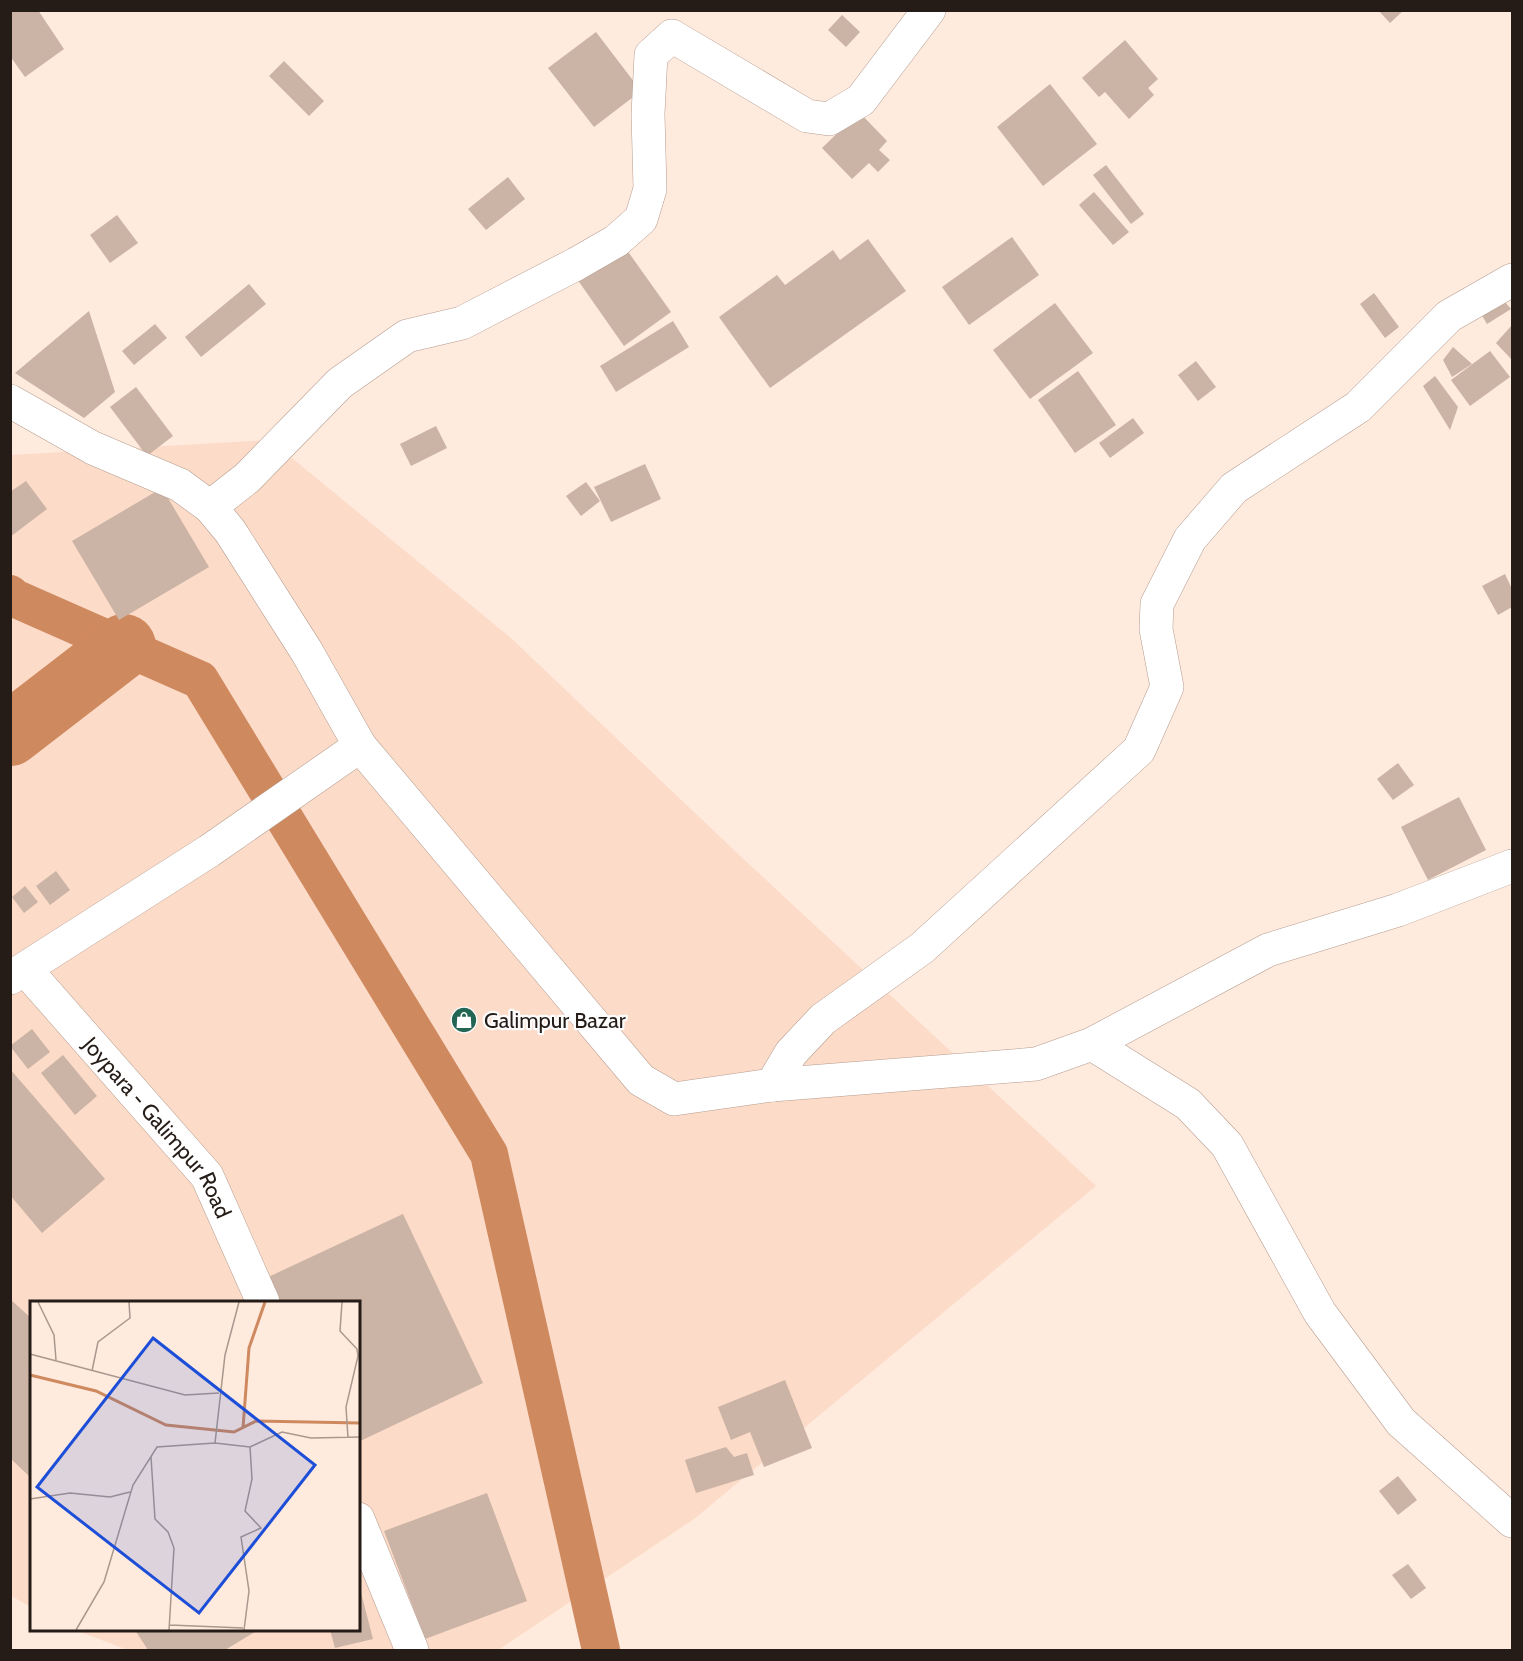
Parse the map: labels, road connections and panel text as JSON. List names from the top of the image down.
{
  "streets": {
    "street": ["Joypara - Galimpur Road"]
  },
  "places": {
    "shop": ["Galimpur Bazar"]
  }
}
